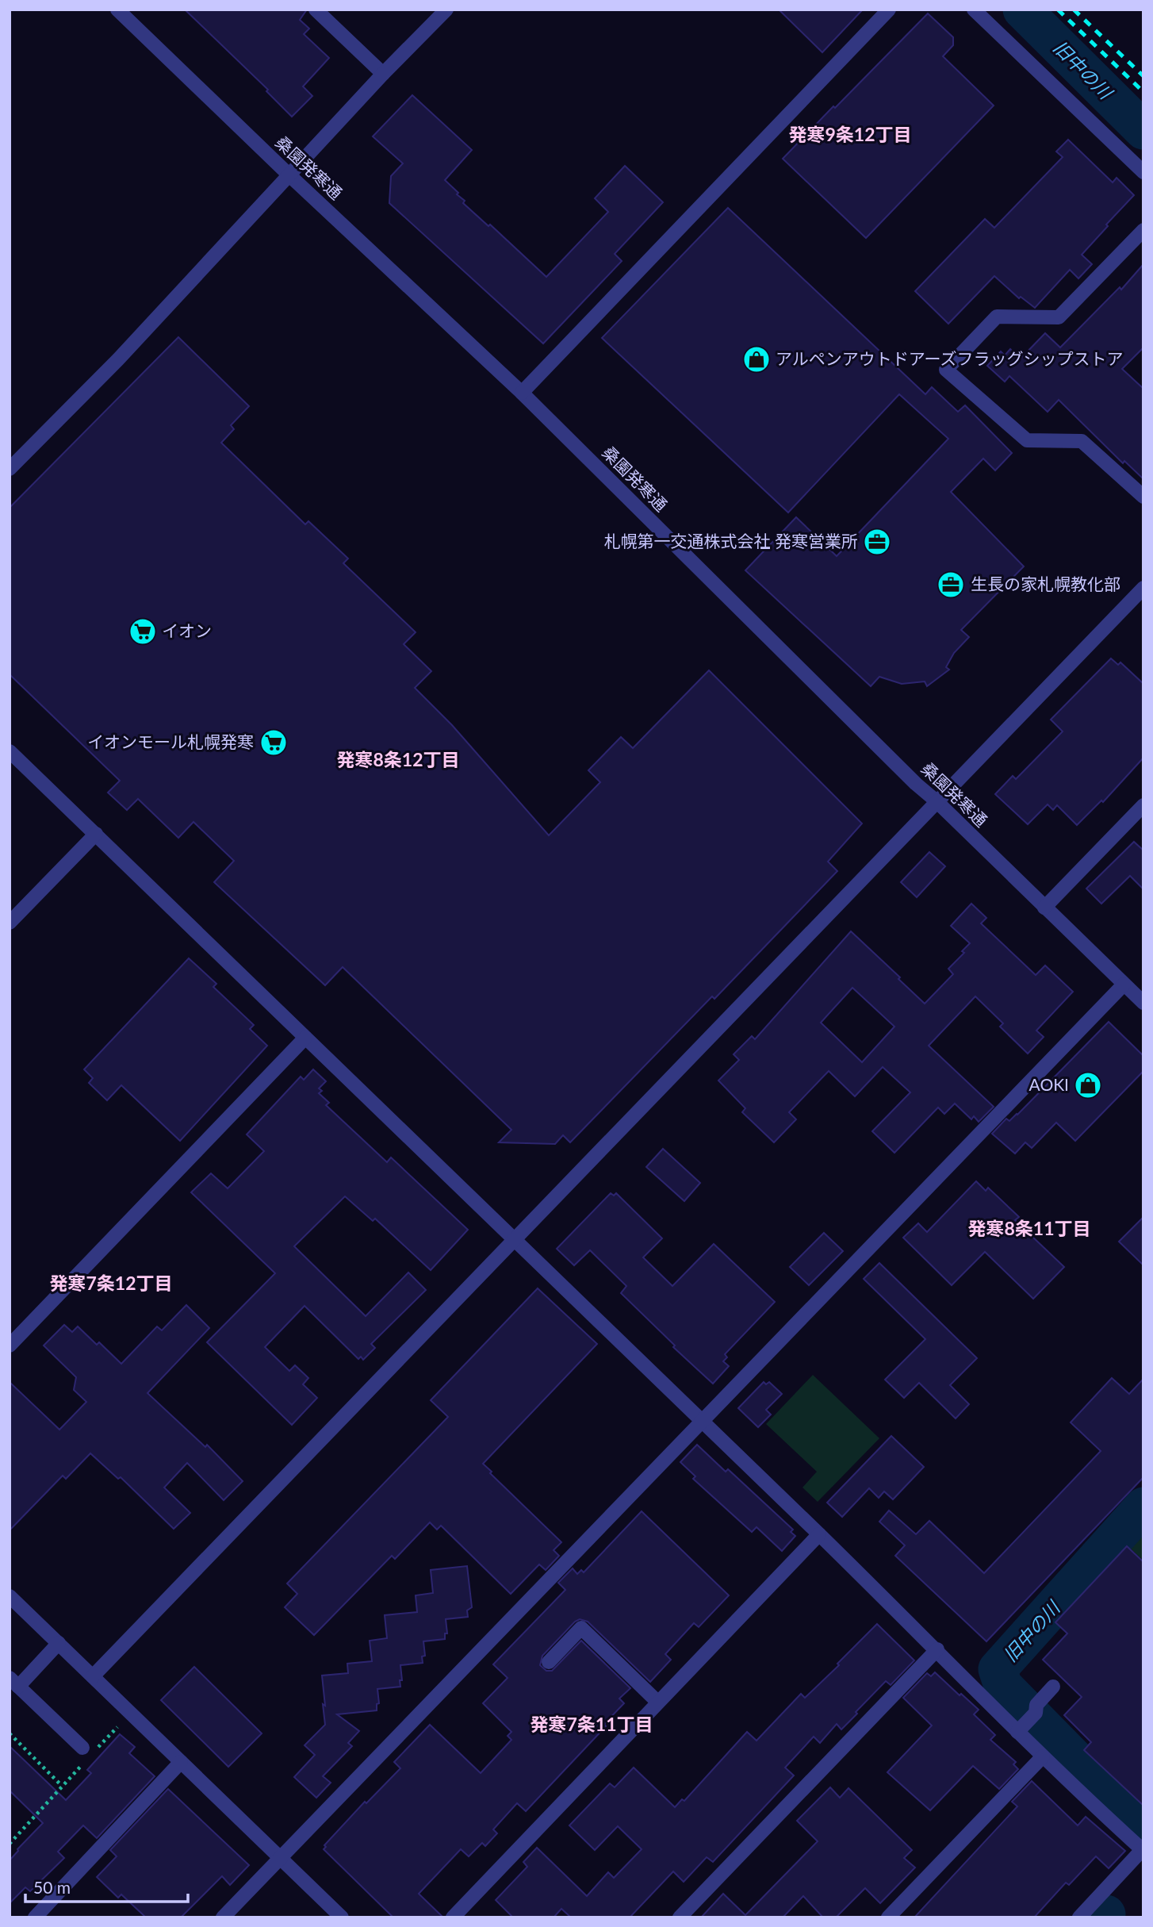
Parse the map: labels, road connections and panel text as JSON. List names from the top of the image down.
{
  "streets": {
    "street": ["桑園発寒通"]
  },
  "districts": [
    "発寒9条12丁目",
    "発寒8条12丁目",
    "発寒8条11丁目",
    "発寒7条12丁目",
    "発寒7条11丁目"
  ],
  "water": ["旧中の川"],
  "places": {
    "shop": ["アルペンアウトドアーズフラッグシップストア", "AOKI"],
    "office": ["札幌第一交通株式会社 発寒営業所", "生長の家札幌教化部"],
    "supermarket": ["イオン", "イオンモール札幌発寒"]
  },
  "scale_bar": "50 m"
}
